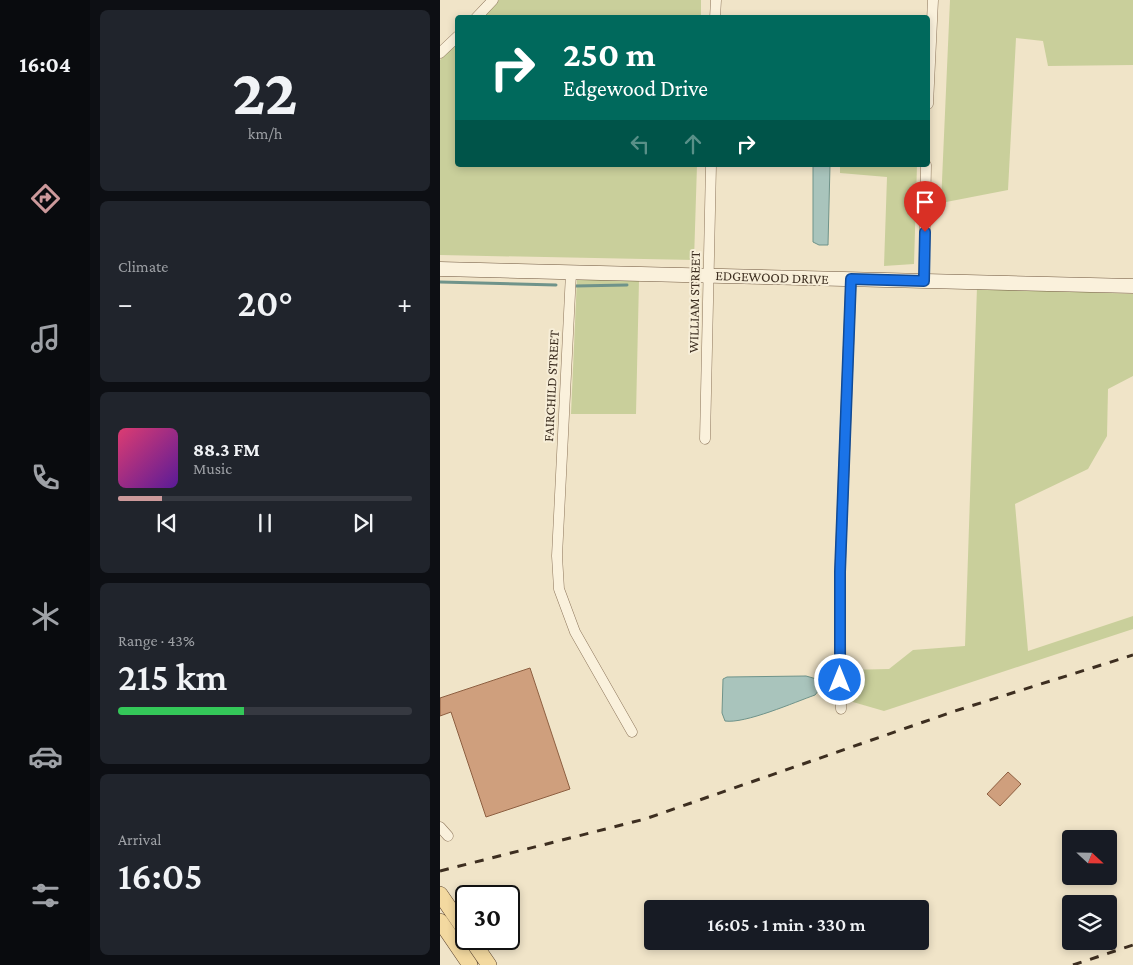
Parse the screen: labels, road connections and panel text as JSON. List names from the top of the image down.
{
  "streets": {
    "street": ["EDGEWOOD DRIVE", "WILLIAM STREET", "FAIRCHILD STREET"]
  },
  "crossings": [
    ["EDGEWOOD DRIVE", "WILLIAM STREET"],
    ["EDGEWOOD DRIVE", "FAIRCHILD STREET"]
  ],
  "north": "right",
  "page": {
    "tabs": "16:04",
    "tile": [
      ["22", "km/h"],
      "Climate",
      ["Range · 43%", "215 km"],
      ["Arrival", "16:05"]
    ],
    "turn": ["250 m", "Edgewood Drive"],
    "heat": ["−", "20°", "+"],
    "song": ["88.3 FM", "Music"],
    "limit": "30",
    "trip": "16:05 · 1 min · 330 m"
  }
}
